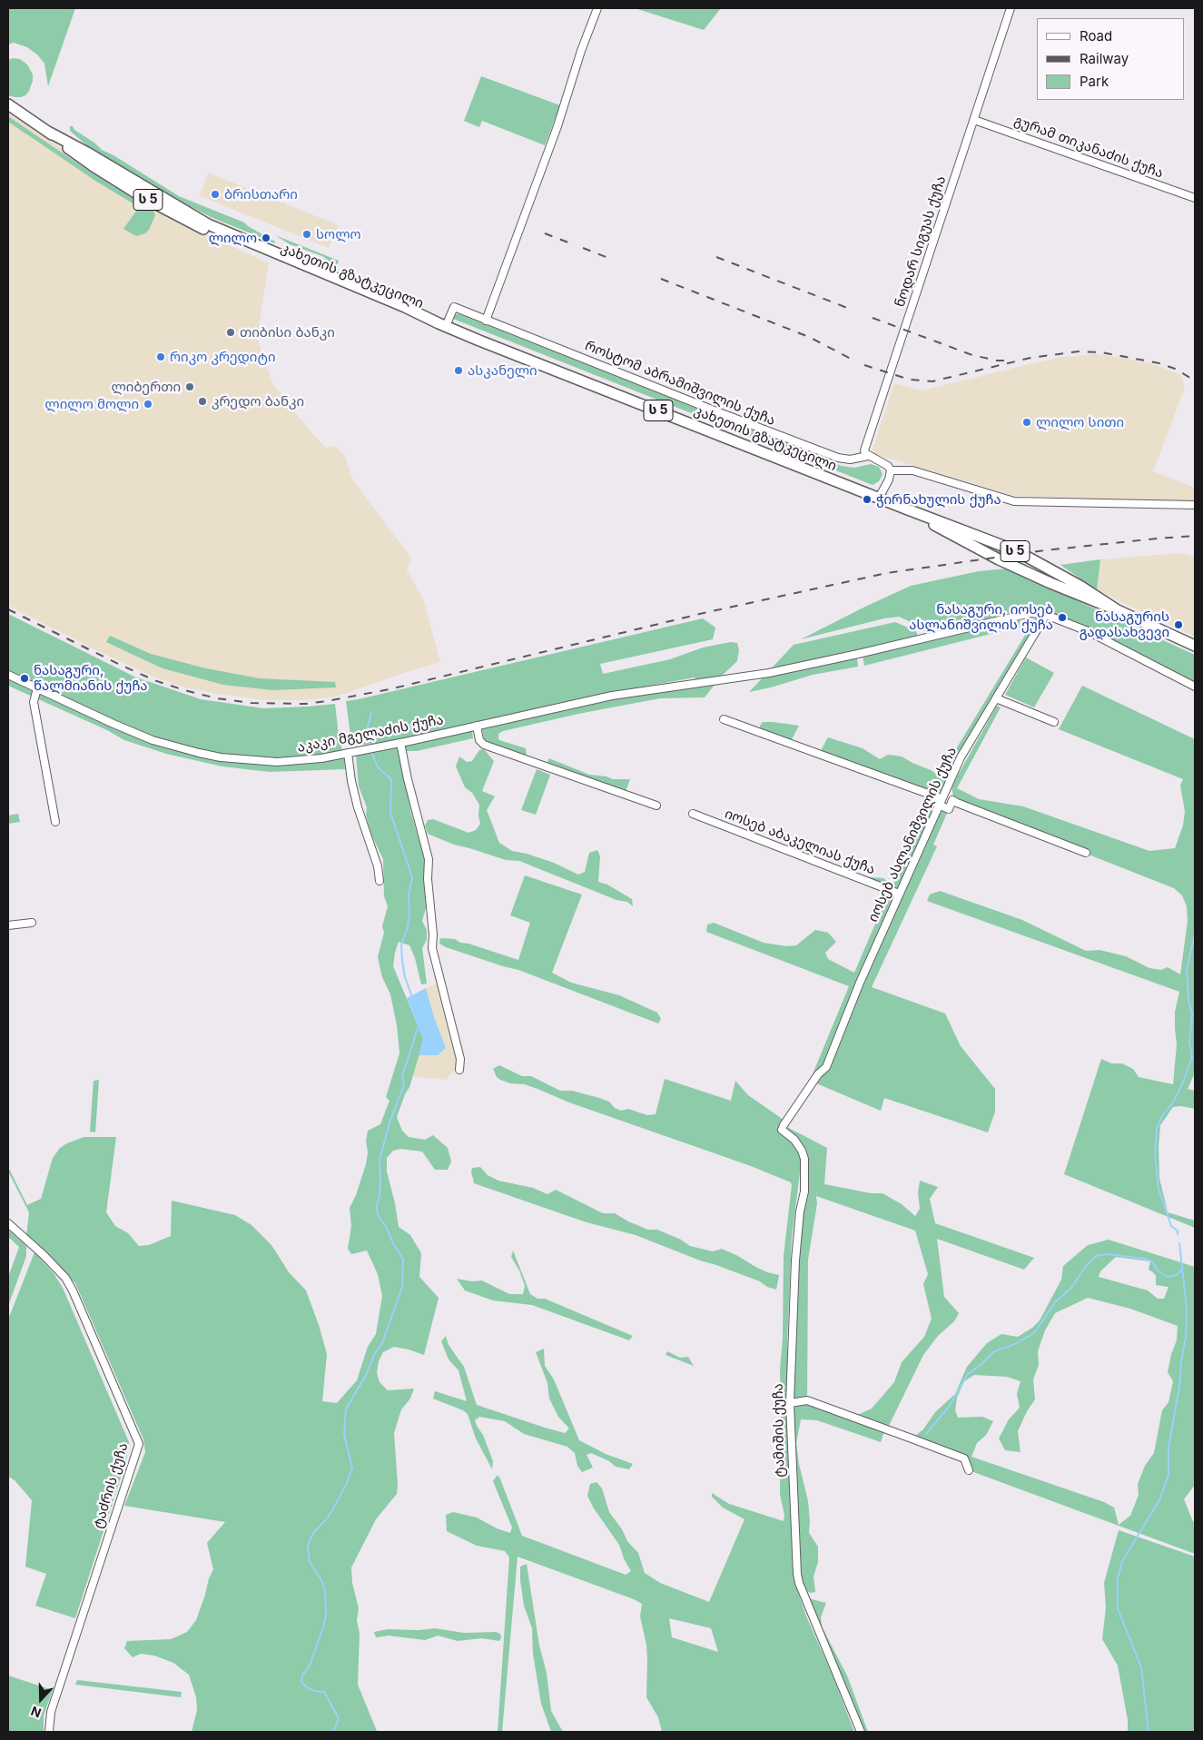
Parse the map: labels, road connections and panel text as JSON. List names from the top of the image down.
{
  "streets": {
    "highway": ["ს 5", "კახეთის გზატკეცილი"],
    "street": [
      "გურამ თიკანაძის ქუჩა",
      "ნოდარ სიგუას ქუჩა",
      "როსტომ აბრამიშვილის ქუჩა",
      "აკაკი მგელაძის ქუჩა",
      "იოსებ ასლანიშვილის ქუჩა",
      "იოსებ აბაკელიას ქუჩა",
      "ტამიშის ქუჩა",
      "ტაძრის ქუჩა"
    ]
  },
  "crossings": [
    ["გურამ თიკანაძის ქუჩა", "ნოდარ სიგუას ქუჩა"],
    ["ნოდარ სიგუას ქუჩა", "როსტომ აბრამიშვილის ქუჩა"],
    ["კახეთის გზატკეცილი", "როსტომ აბრამიშვილის ქუჩა"],
    ["აკაკი მგელაძის ქუჩა", "იოსებ ასლანიშვილის ქუჩა"],
    ["იოსებ ასლანიშვილის ქუჩა", "იოსებ აბაკელიას ქუჩა"],
    ["იოსებ ასლანიშვილის ქუჩა", "ტამიშის ქუჩა"]
  ],
  "places": [
    "ბრისთარი",
    "სოლო",
    "ლილო",
    "თიბისი ბანკი",
    "რიკო კრედიტი",
    "ასკანელი",
    "ლიბერთი",
    "კრედო ბანკი",
    "ლილო მოლი",
    "ლილო სითი",
    "ჭირნახულის ქუჩა",
    "ნასაგური, იოსებ ასლანიშვილის ქუჩა",
    "ნასაგურის გადასახვევი",
    "ნასაგური, წალმიანის ქუჩა"
  ],
  "legend": ["Road", "Railway", "Park"],
  "north": "bottom"
}
